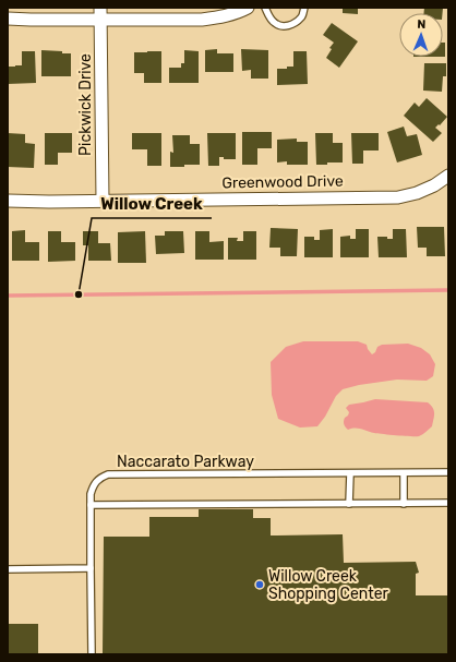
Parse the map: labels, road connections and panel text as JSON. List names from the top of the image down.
{
  "streets": {
    "street": ["Pickwick Drive", "Greenwood Drive"],
    "lane": ["Naccarato Parkway"]
  },
  "crossings": [
    ["Pickwick Drive", "Greenwood Drive"]
  ],
  "places": ["Willow Creek", "Willow Creek Shopping Center"],
  "north": "top"
}
